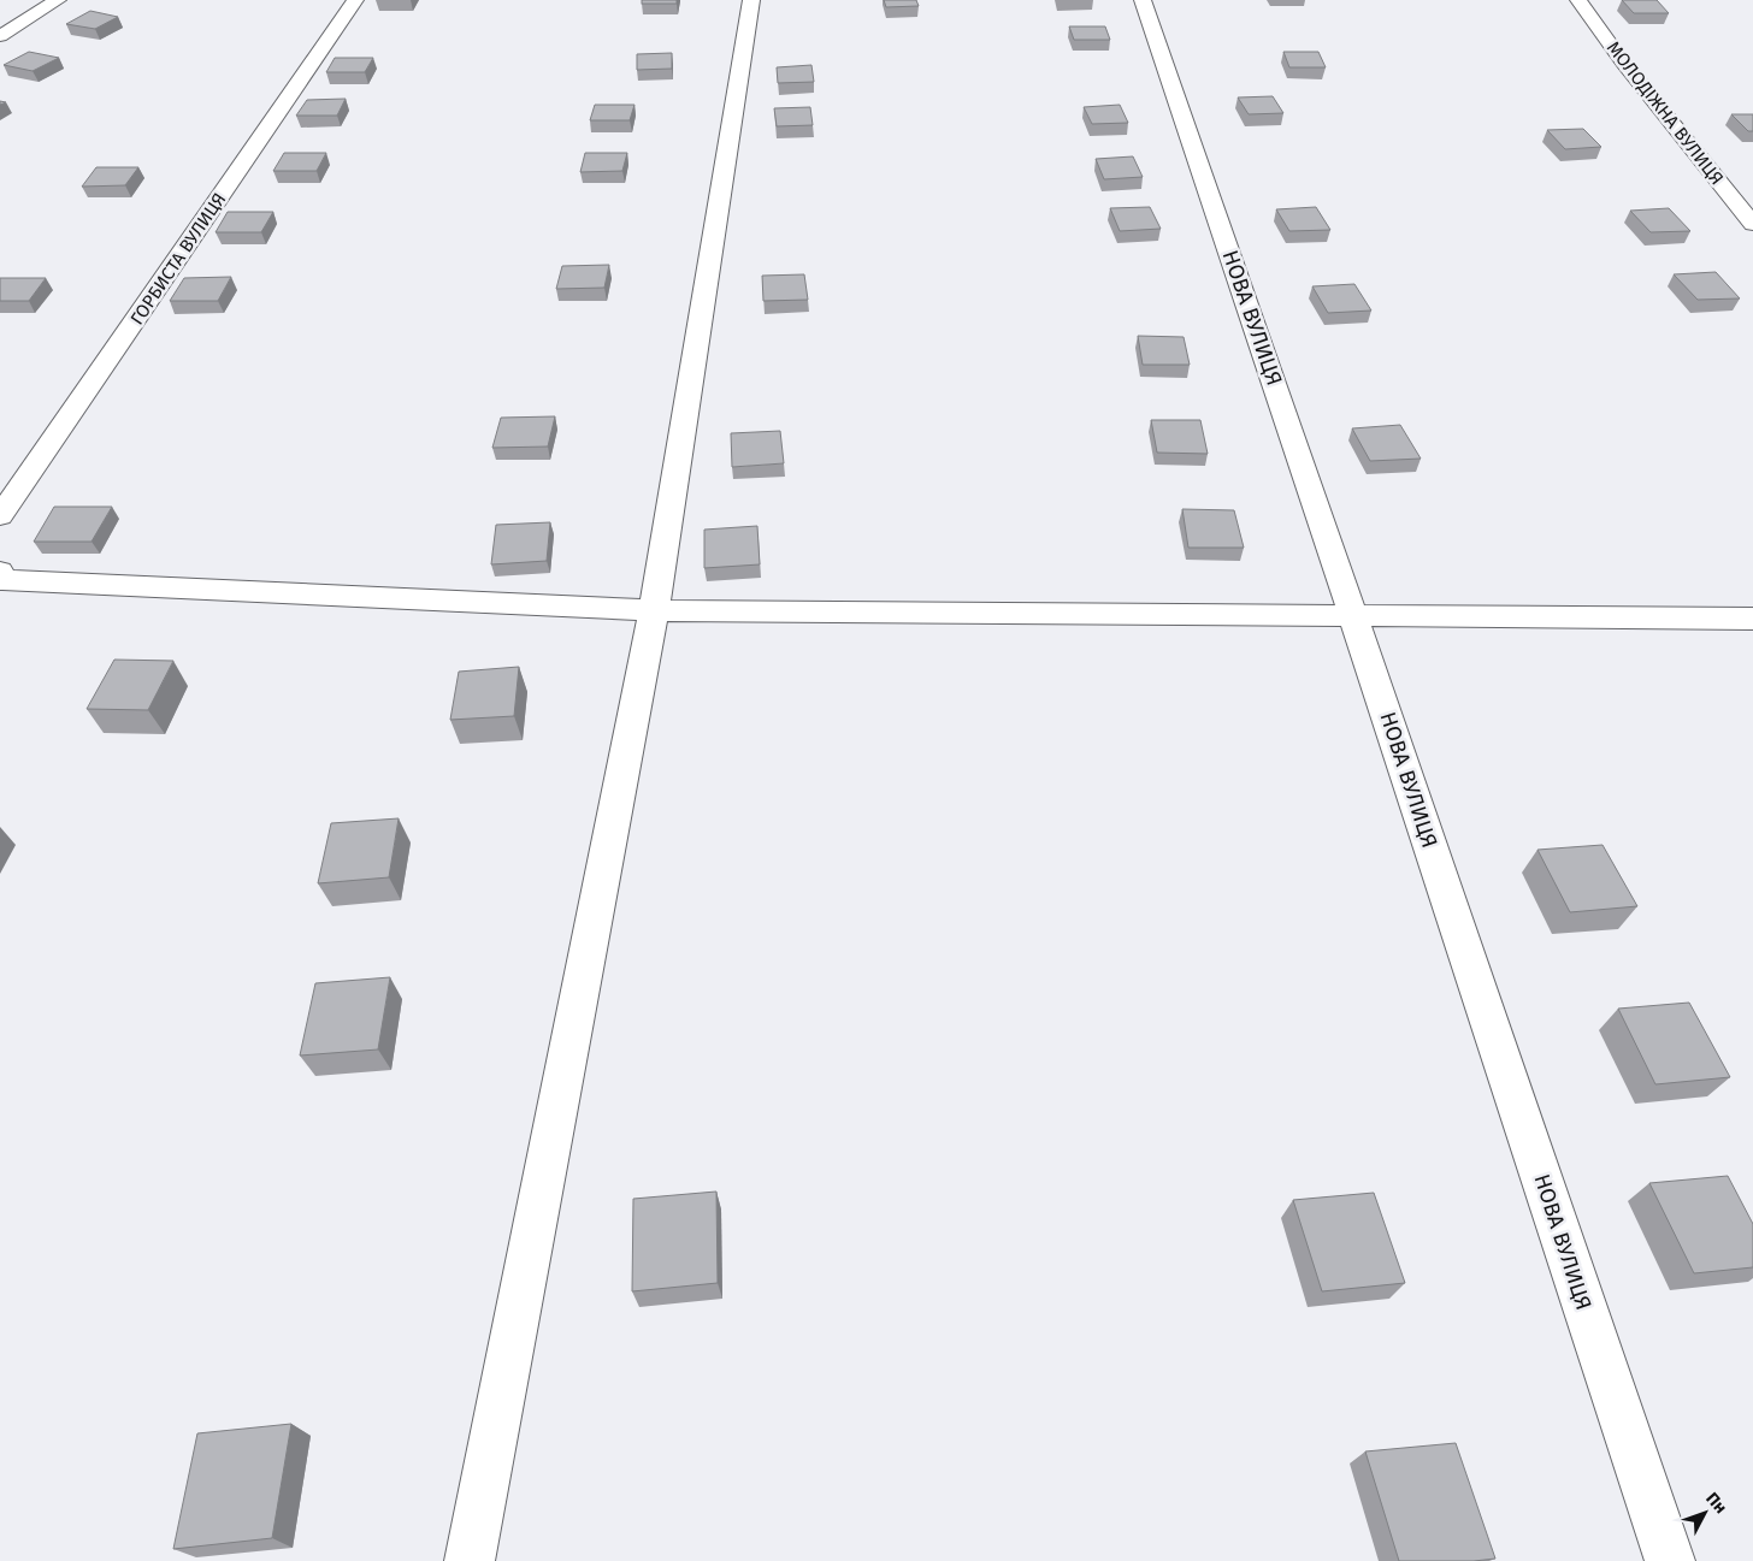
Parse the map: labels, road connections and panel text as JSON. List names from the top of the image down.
{
  "streets": {
    "street": ["МОЛОДІЖНА ВУЛИЦЯ", "ГОРБИСТА ВУЛИЦЯ", "НОВА ВУЛИЦЯ"]
  },
  "north": "top right"
}
